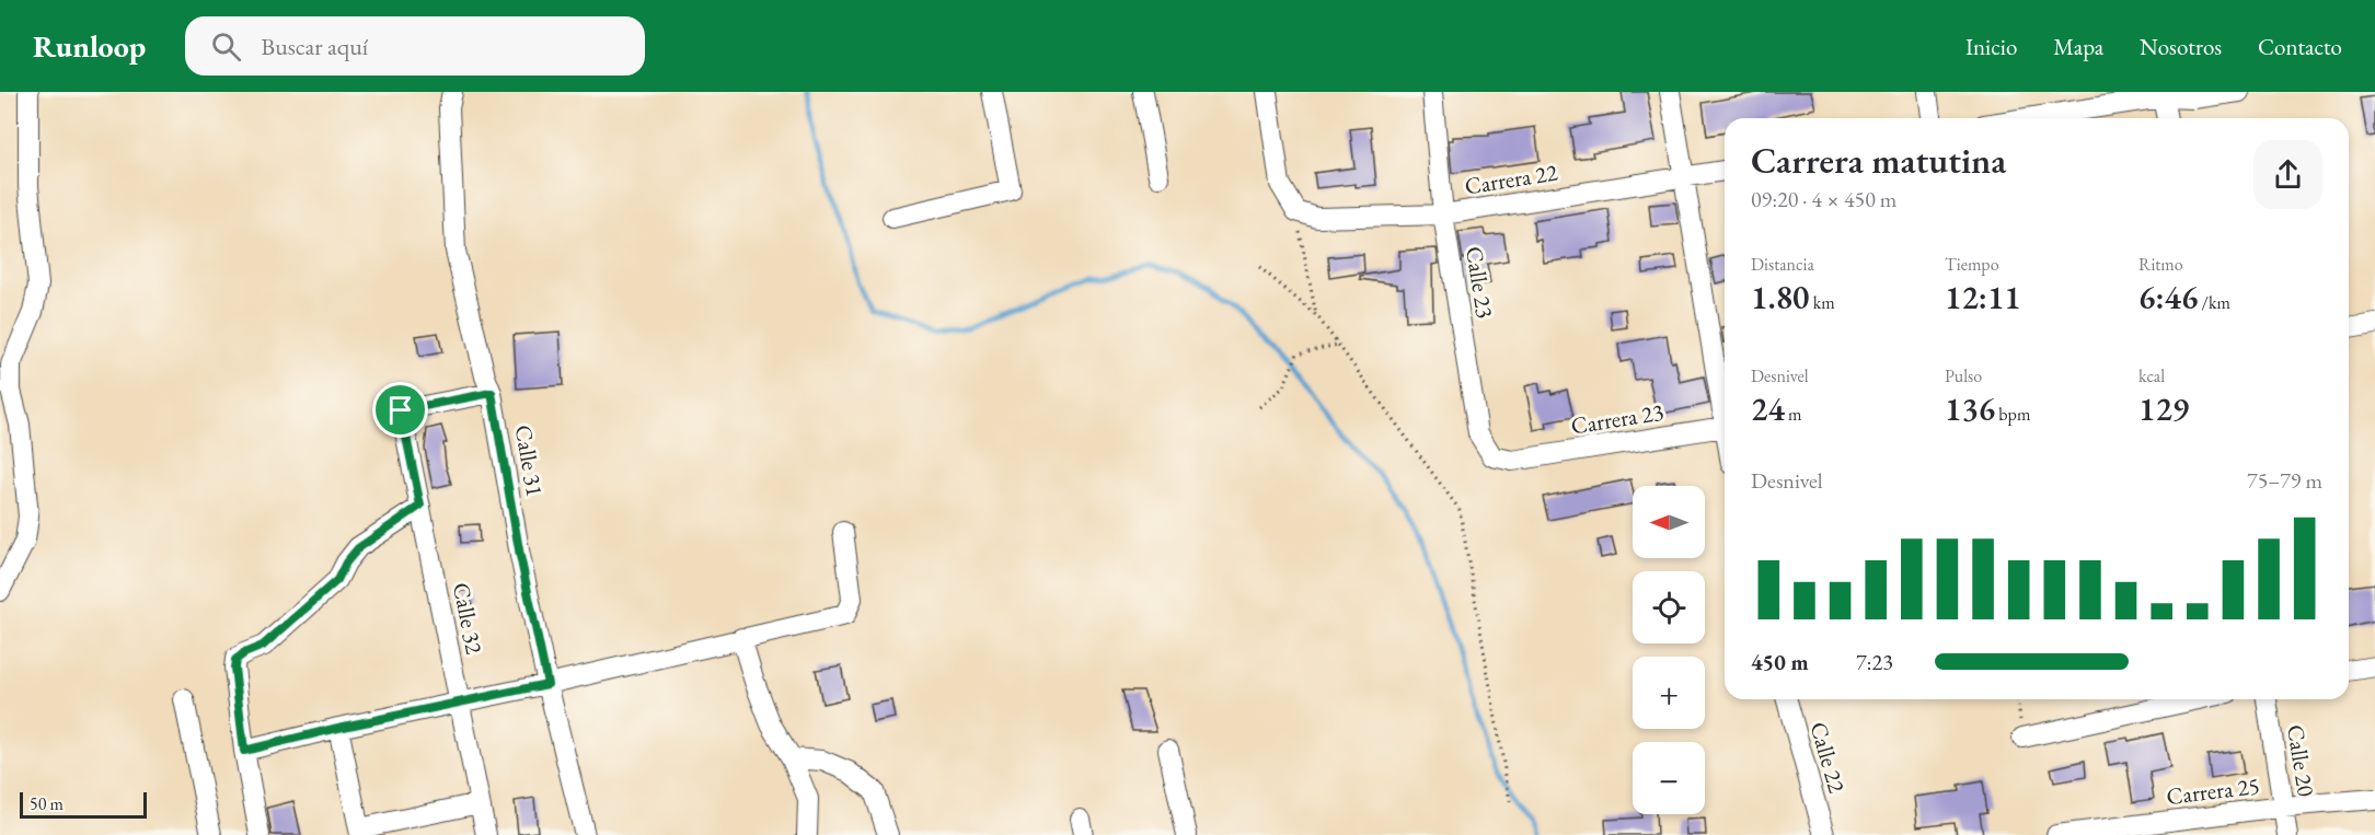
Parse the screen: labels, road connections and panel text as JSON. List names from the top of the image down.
{
  "streets": {
    "street": [
      "Carrera 22",
      "Calle 23",
      "Carrera 23",
      "Calle 31",
      "Calle 32",
      "Calle 22",
      "Calle 20",
      "Carrera 25"
    ]
  },
  "crossings": [
    ["Carrera 22", "Calle 23"],
    ["Calle 23", "Carrera 23"],
    ["Calle 31", "Calle 32"],
    ["Calle 20", "Carrera 25"]
  ],
  "scale_bar": "50 m",
  "north": "left",
  "page": {
    "header": "Runloop",
    "search": "Buscar aquí",
    "nav": [
      "Inicio",
      "Mapa",
      "Nosotros",
      "Contacto"
    ],
    "heading": ["Carrera matutina", "09:20 · 4 × 450 m"],
    "stats": [
      ["Distancia", "1.80 km"],
      ["Tiempo", "12:11"],
      ["Ritmo", "6:46 /km"],
      ["Desnivel", "24 m"],
      ["Pulso", "136 bpm"],
      ["kcal", "129"]
    ],
    "chart": ["Desnivel", "75–79 m"],
    "map_buttons": ["+", "−"],
    "list": [
      {
        "name": "450 m",
        "note": "7:23"
      }
    ],
    "scale": "50 m"
  }
}
